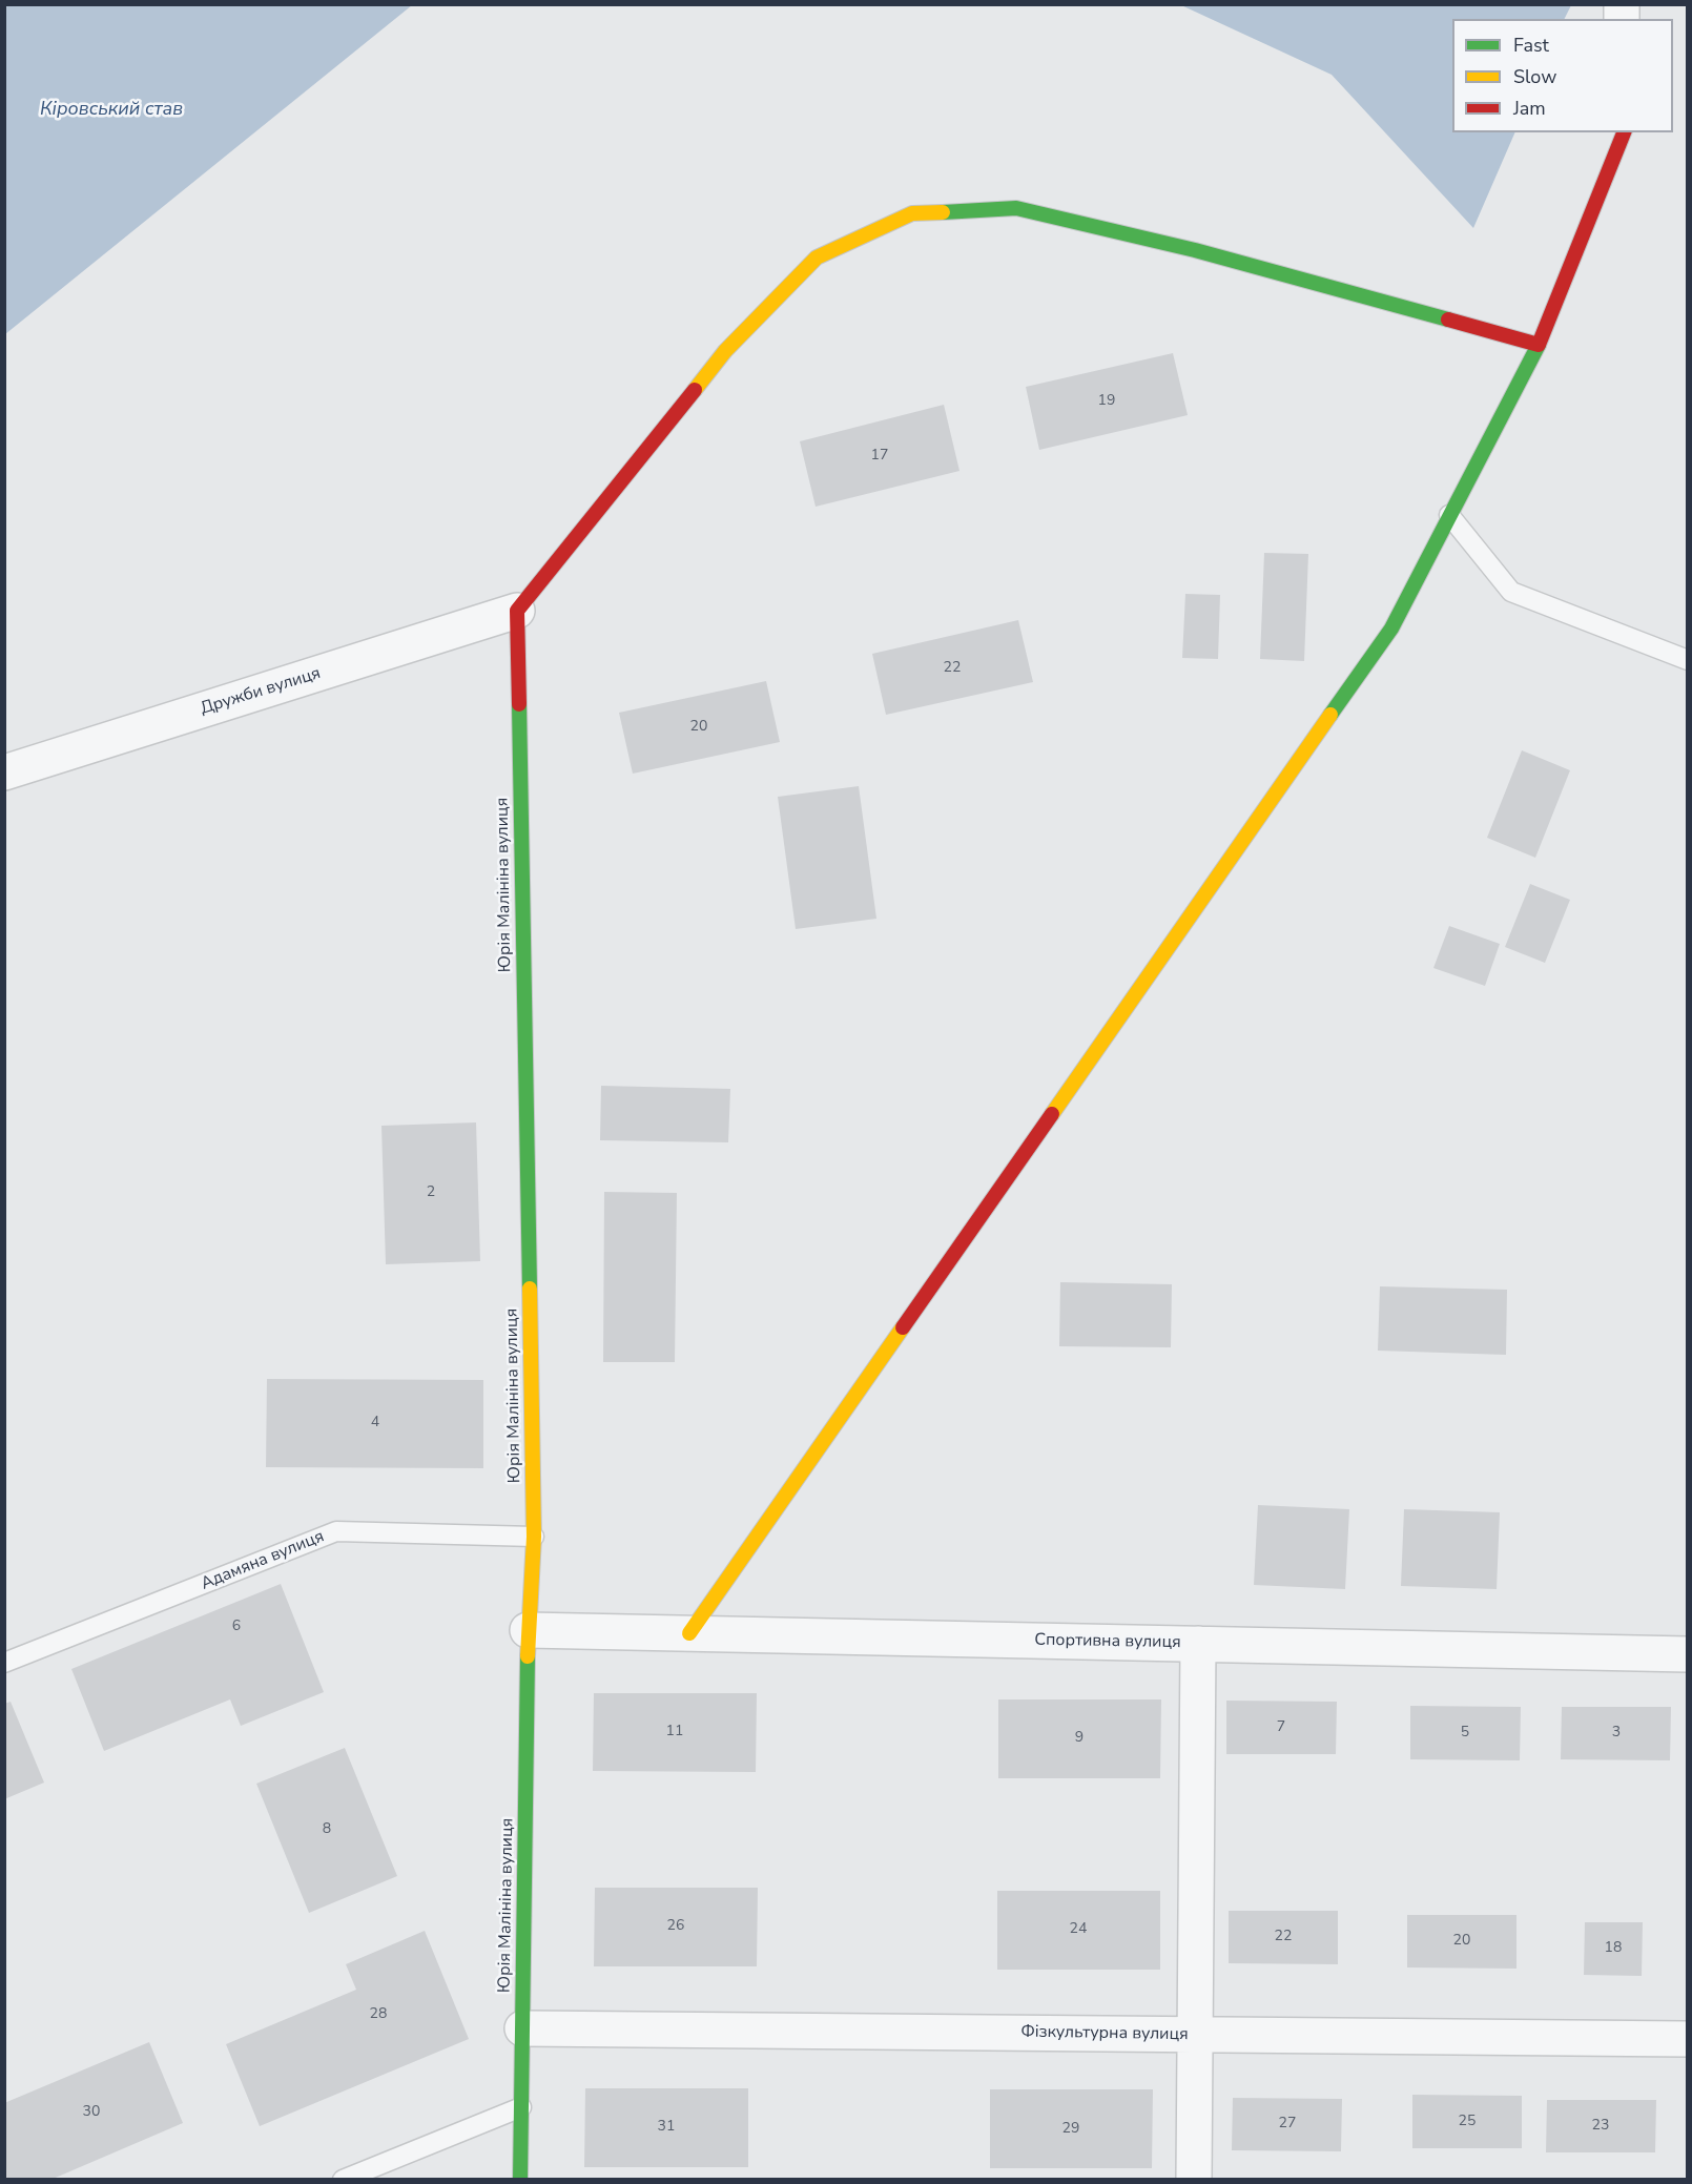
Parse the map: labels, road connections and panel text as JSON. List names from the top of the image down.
{
  "streets": {
    "street": [
      "Дружби вулиця",
      "Юрія Малініна вулиця",
      "Спортивна вулиця",
      "Фiзкультурна вулиця"
    ],
    "lane": ["Адамяна вулиця"]
  },
  "crossings": [
    ["Дружби вулиця", "Юрія Малініна вулиця"],
    ["Юрія Малініна вулиця", "Адамяна вулиця"],
    ["Юрія Малініна вулиця", "Спортивна вулиця"],
    ["Юрія Малініна вулиця", "Фiзкультурна вулиця"]
  ],
  "water": ["Кіровський став"],
  "house_numbers": [
    "19",
    "17",
    "22",
    "20",
    "2",
    "4",
    "6",
    "7",
    "11",
    "5",
    "3",
    "9",
    "8",
    "26",
    "24",
    "22",
    "20",
    "18",
    "28",
    "30",
    "25",
    "27",
    "23",
    "31",
    "29"
  ],
  "legend": ["Fast", "Slow", "Jam"]
}
